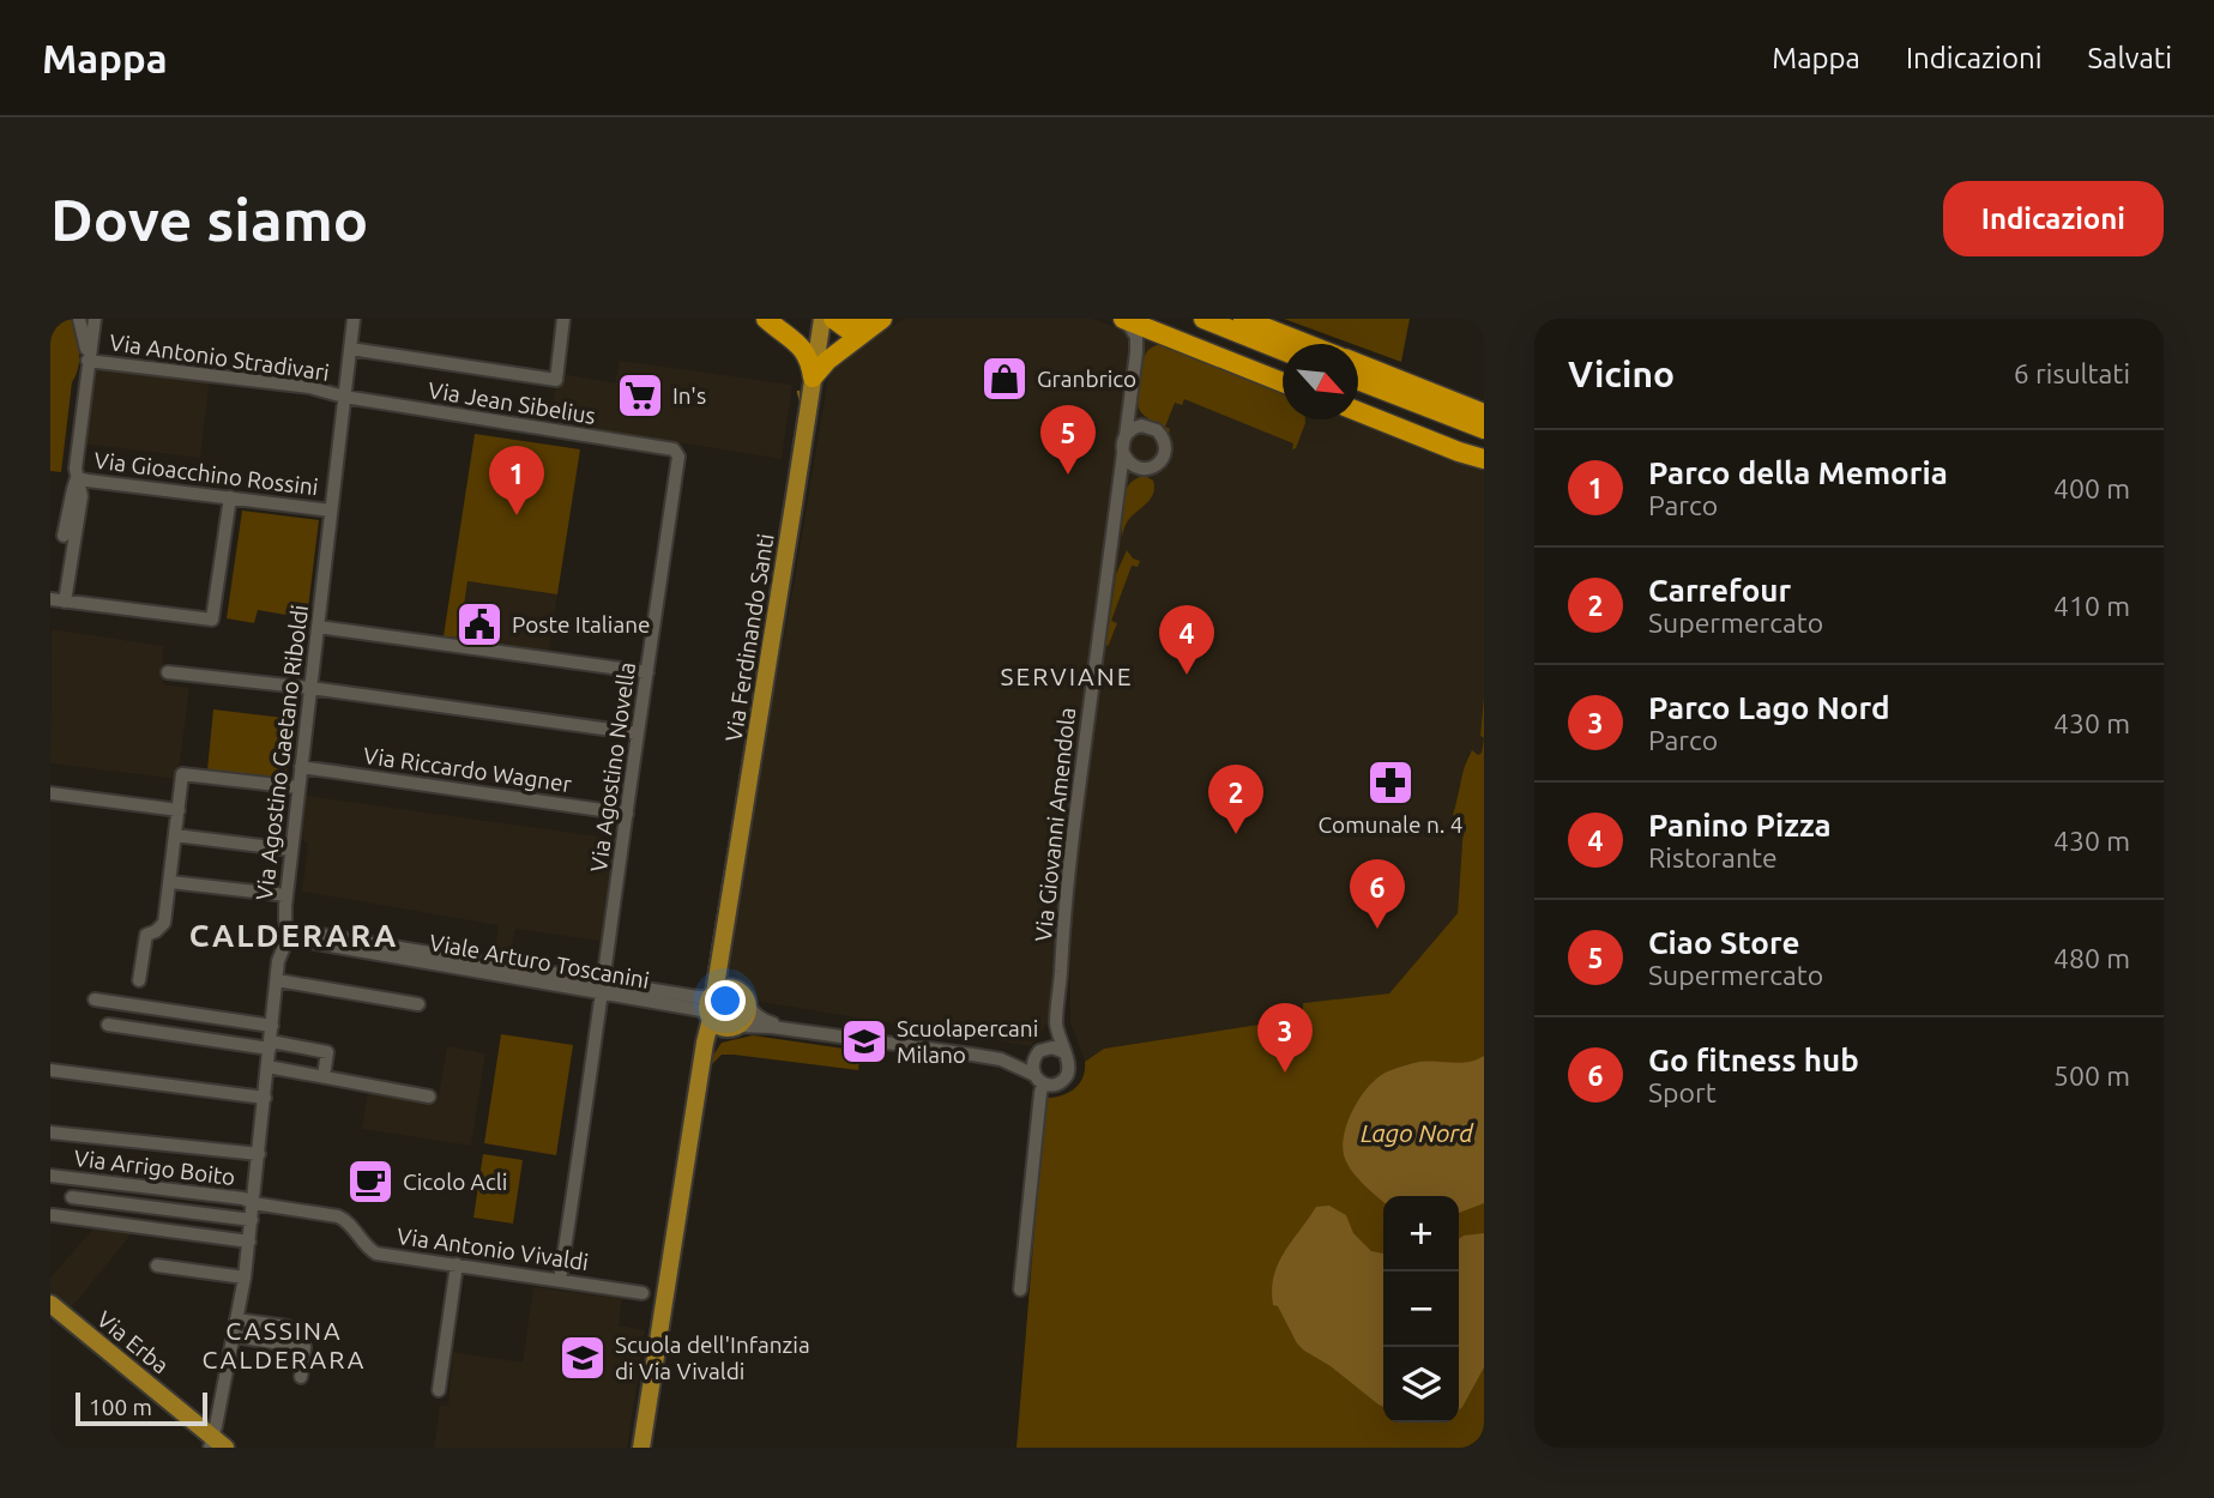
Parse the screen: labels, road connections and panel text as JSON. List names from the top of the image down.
{
  "streets": {
    "main road": ["Via Ferdinando Santi", "Via Erba"],
    "street": [
      "Via Antonio Stradivari",
      "Via Jean Sibelius",
      "Via Gioacchino Rossini",
      "Via Agostino Gaetano Riboldi",
      "Via Agostino Novella",
      "Via Riccardo Wagner",
      "Via Giovanni Amendola",
      "Viale Arturo Toscanini",
      "Via Arrigo Boito",
      "Via Antonio Vivaldi"
    ]
  },
  "crossings": [
    ["Via Antonio Stradivari", "Via Jean Sibelius"],
    ["Via Antonio Stradivari", "Via Agostino Gaetano Riboldi"],
    ["Via Jean Sibelius", "Via Agostino Gaetano Riboldi"],
    ["Via Jean Sibelius", "Via Agostino Novella"],
    ["Via Gioacchino Rossini", "Via Agostino Gaetano Riboldi"],
    ["Via Ferdinando Santi", "Viale Arturo Toscanini"],
    ["Via Agostino Gaetano Riboldi", "Via Riccardo Wagner"],
    ["Via Agostino Gaetano Riboldi", "Viale Arturo Toscanini"],
    ["Via Agostino Gaetano Riboldi", "Via Arrigo Boito"],
    ["Via Agostino Gaetano Riboldi", "Via Antonio Vivaldi"],
    ["Via Agostino Gaetano Riboldi", "Via Erba"],
    ["Via Agostino Novella", "Via Riccardo Wagner"],
    ["Via Agostino Novella", "Viale Arturo Toscanini"],
    ["Via Agostino Novella", "Via Antonio Vivaldi"],
    ["Via Arrigo Boito", "Via Antonio Vivaldi"]
  ],
  "districts": ["SERVIANE", "CALDERARA", "CASSINA CALDERARA"],
  "water": ["Lago Nord"],
  "places": {
    "shop": ["Granbrico"],
    "supermarket": ["In's"],
    "public building": ["Poste Italiane"],
    "pharmacy": ["Comunale n. 4"],
    "school or university": ["Scuolapercani Milano", "Scuola dell'Infanzia di Via Vivaldi"],
    "cafe": ["Cicolo Acli"]
  },
  "scale_bar": "100 m",
  "north": "bottom right",
  "page": {
    "header": "Mappa",
    "nav": ["Mappa", "Indicazioni", "Salvati"],
    "buttons": "Indicazioni",
    "title": "Dove siamo",
    "heading": ["Vicino", "6 risultati"],
    "pins": [
      "5",
      "1",
      "4",
      "2",
      "6",
      "3"
    ],
    "list": [
      {
        "mark": "1",
        "name": "Parco della Memoria",
        "note": "Parco",
        "value": "400 m"
      },
      {
        "mark": "2",
        "name": "Carrefour",
        "note": "Supermercato",
        "value": "410 m"
      },
      {
        "mark": "3",
        "name": "Parco Lago Nord",
        "note": "Parco",
        "value": "430 m"
      },
      {
        "mark": "4",
        "name": "Panino Pizza",
        "note": "Ristorante",
        "value": "430 m"
      },
      {
        "mark": "5",
        "name": "Ciao Store",
        "note": "Supermercato",
        "value": "480 m"
      },
      {
        "mark": "6",
        "name": "Go fitness hub",
        "note": "Sport",
        "value": "500 m"
      }
    ],
    "map_buttons": ["+", "−"],
    "scale": "100 m"
  }
}
